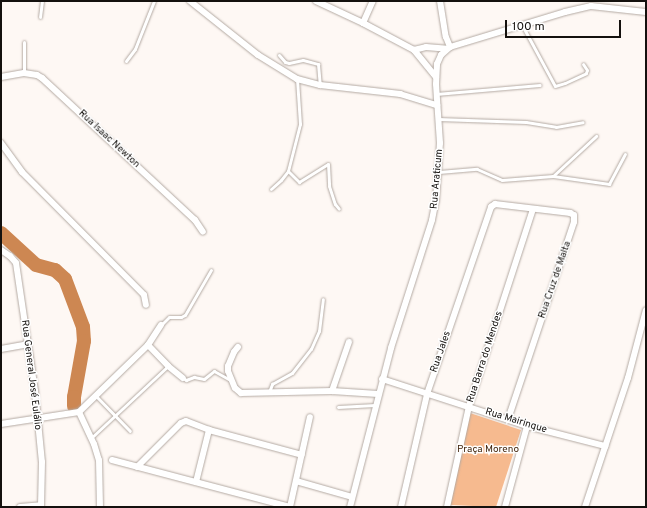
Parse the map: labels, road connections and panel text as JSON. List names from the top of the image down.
{
  "streets": {
    "street": [
      "Rua Isaac Newton",
      "Rua Araticum",
      "Rua Cruz de Malta",
      "Rua Jales",
      "Rua Barra do Mendes",
      "Rua General José Eulálio",
      "Rua Mairinque"
    ]
  },
  "crossings": [
    ["Rua Araticum", "Rua Mairinque"],
    ["Rua Cruz de Malta", "Rua Jales"],
    ["Rua Cruz de Malta", "Rua Barra do Mendes"],
    ["Rua Cruz de Malta", "Rua Mairinque"],
    ["Rua Jales", "Rua Mairinque"],
    ["Rua Barra do Mendes", "Rua Mairinque"]
  ],
  "parks": ["Praça Moreno"],
  "scale_bar": "100 m"
}
